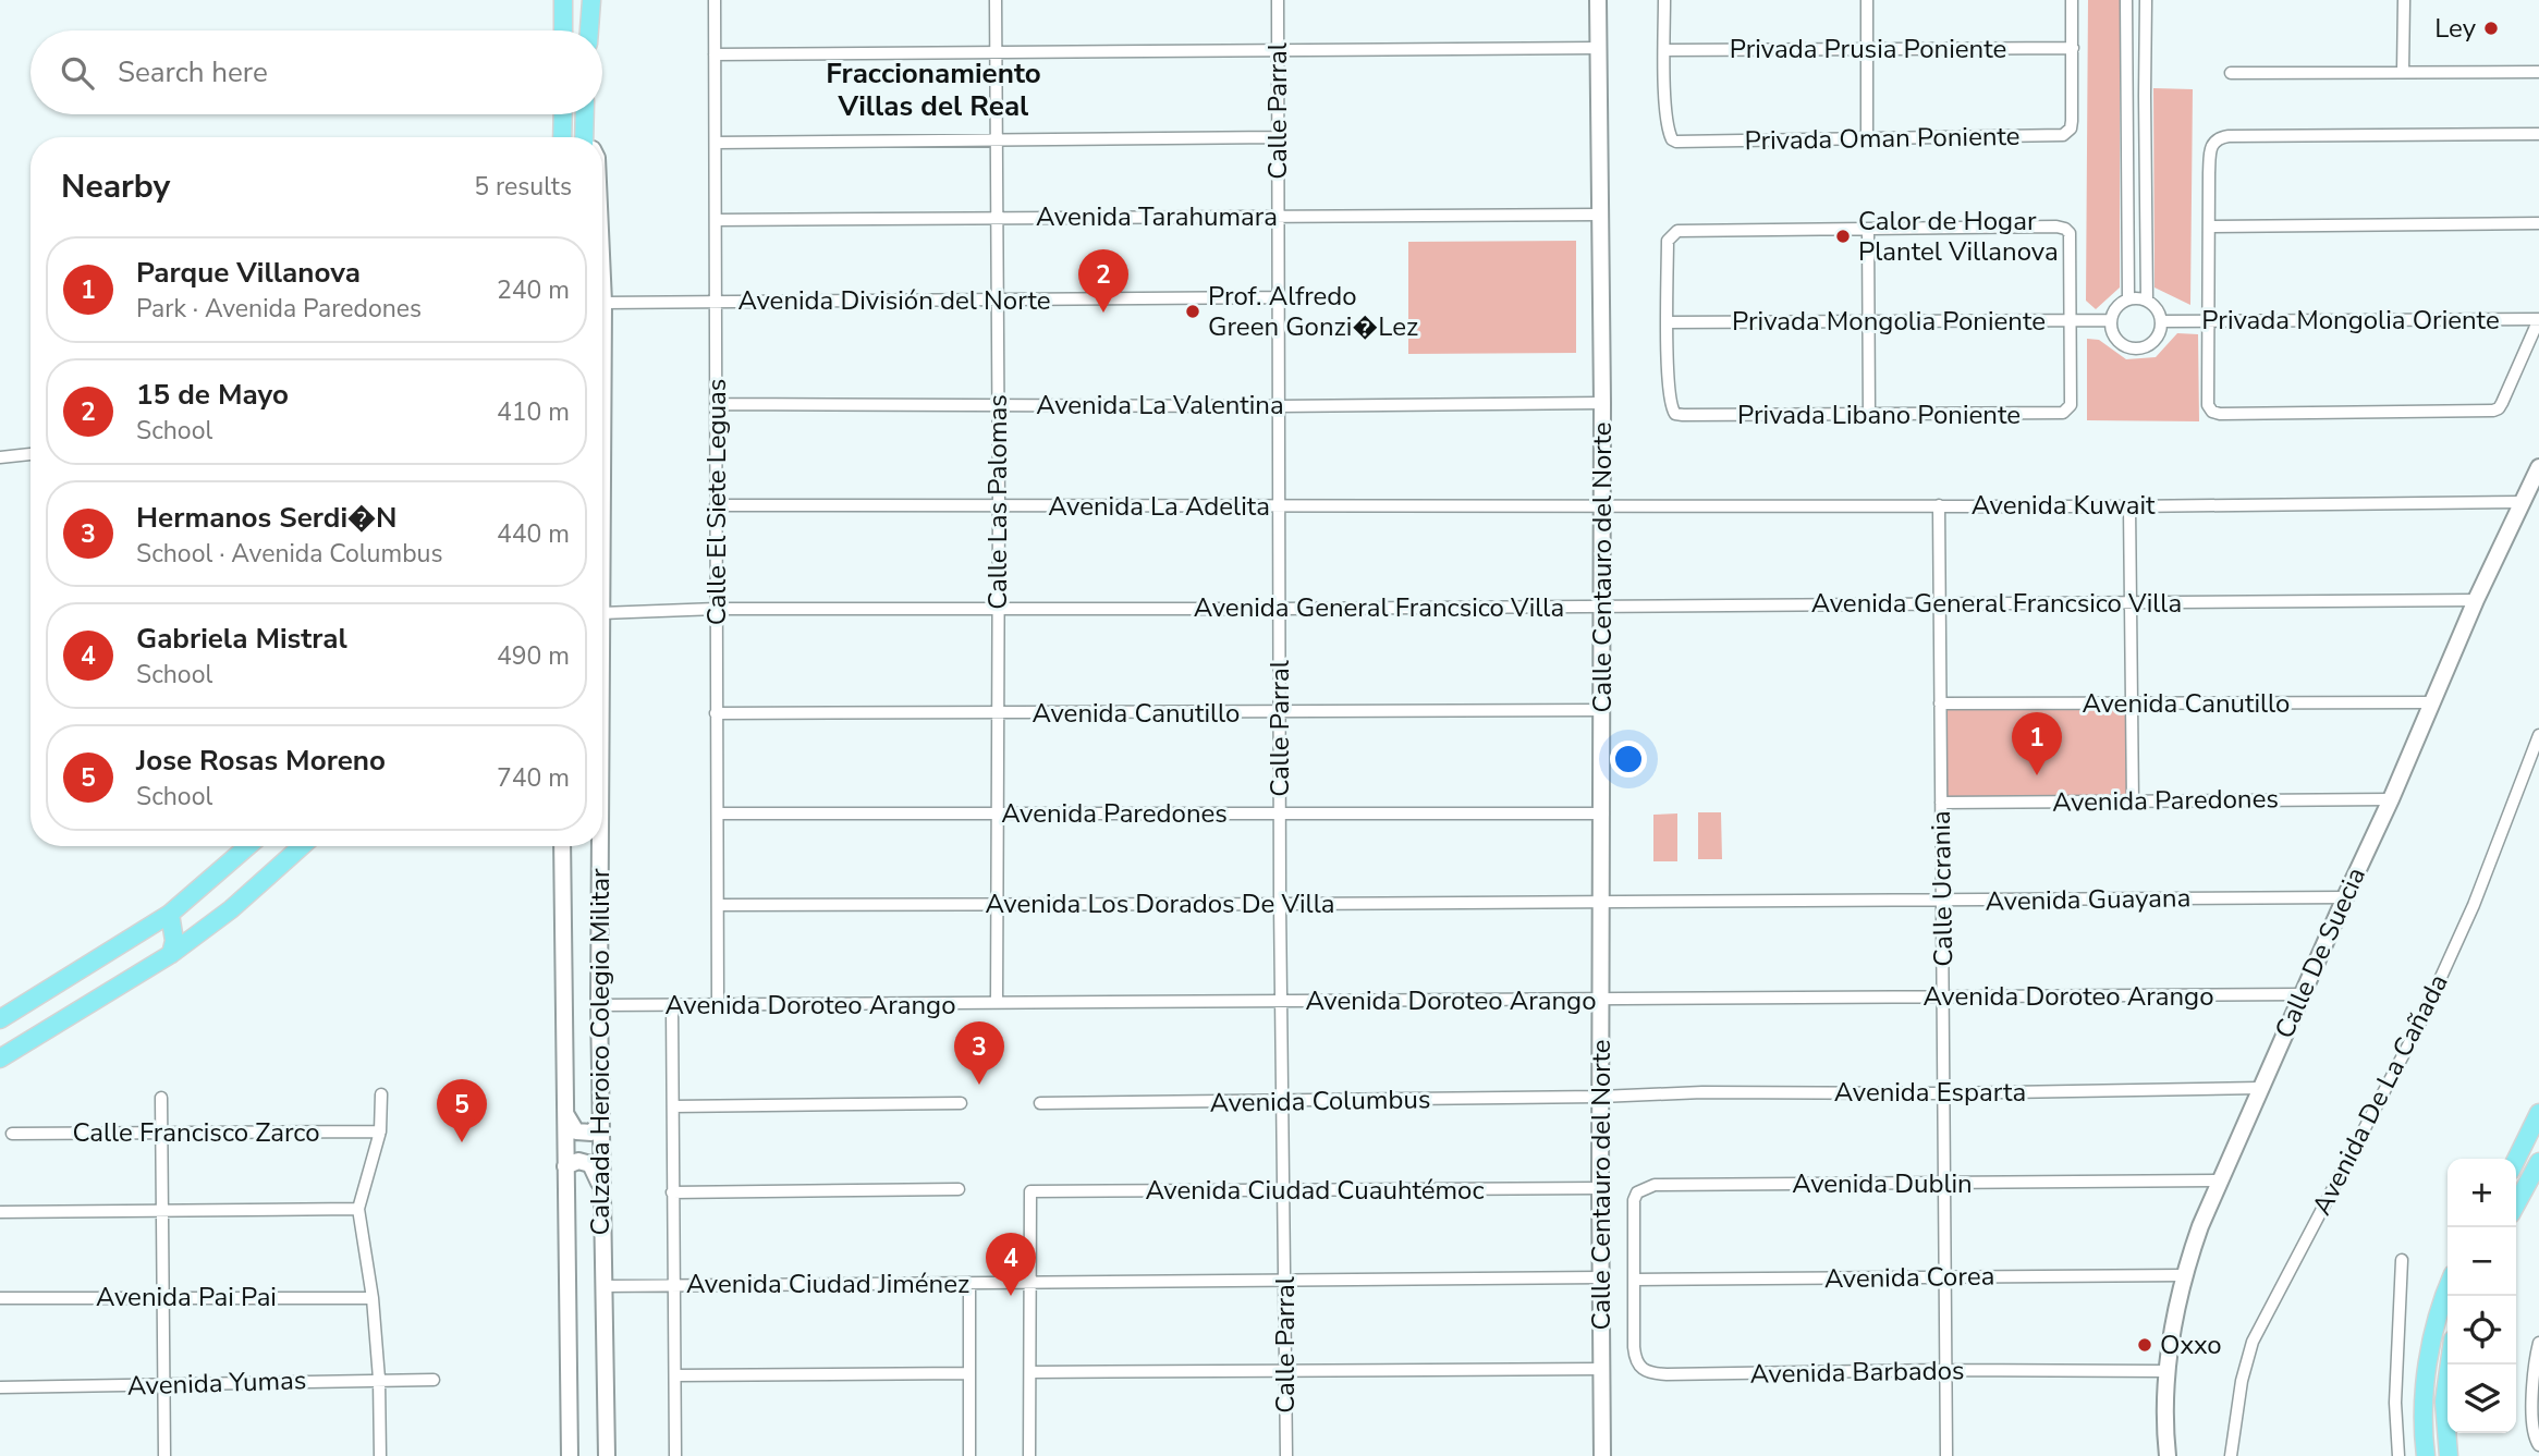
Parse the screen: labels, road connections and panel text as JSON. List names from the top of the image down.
{
  "streets": {
    "street": [
      "Privada Prusia Poniente",
      "Calle Parral",
      "Privada Oman Poniente",
      "Avenida Tarahumara",
      "Avenida División del Norte",
      "Privada Mongolia Oriente",
      "Privada Mongolia Poniente",
      "Avenida La Valentina",
      "Privada Libano Poniente",
      "Calle El Siete Leguas",
      "Calle Las Palomas",
      "Avenida Kuwait",
      "Avenida La Adelita",
      "Calle Centauro del Norte",
      "Avenida General Francsico Villa",
      "Avenida Canutillo",
      "Avenida Paredones",
      "Calle Ucrania",
      "Avenida Guayana",
      "Avenida Los Dorados De Villa",
      "Calle De Suecia",
      "Avenida Doroteo Arango",
      "Calzada Heroico Colegio Militar",
      "Avenida Esparta",
      "Avenida De La Cañada",
      "Avenida Columbus",
      "Calle Francisco Zarco",
      "Avenida Dublin",
      "Avenida Ciudad Cuauhtémoc",
      "Avenida Corea",
      "Avenida Ciudad Jiménez",
      "Avenida Pai Pai",
      "Avenida Barbados",
      "Avenida Yumas"
    ]
  },
  "crossings": [
    ["Privada Prusia Poniente", "Privada Oman Poniente"],
    ["Calle Parral", "Avenida Tarahumara"],
    ["Calle Parral", "Avenida División del Norte"],
    ["Calle Parral", "Avenida La Valentina"],
    ["Calle Parral", "Avenida La Adelita"],
    ["Calle Parral", "Avenida General Francsico Villa"],
    ["Calle Parral", "Avenida Canutillo"],
    ["Calle Parral", "Avenida Paredones"],
    ["Calle Parral", "Avenida Los Dorados De Villa"],
    ["Calle Parral", "Avenida Doroteo Arango"],
    ["Calle Parral", "Avenida Columbus"],
    ["Calle Parral", "Avenida Ciudad Cuauhtémoc"],
    ["Calle Parral", "Avenida Ciudad Jiménez"],
    ["Avenida Tarahumara", "Calle El Siete Leguas"],
    ["Avenida Tarahumara", "Calle Las Palomas"],
    ["Avenida Tarahumara", "Calle Centauro del Norte"],
    ["Avenida División del Norte", "Calle El Siete Leguas"],
    ["Avenida División del Norte", "Calle Las Palomas"],
    ["Avenida División del Norte", "Calzada Heroico Colegio Militar"],
    ["Privada Mongolia Oriente", "Privada Mongolia Poniente"],
    ["Privada Mongolia Poniente", "Privada Libano Poniente"],
    ["Avenida La Valentina", "Calle El Siete Leguas"],
    ["Avenida La Valentina", "Calle Las Palomas"],
    ["Avenida La Valentina", "Calle Centauro del Norte"],
    ["Calle El Siete Leguas", "Avenida La Adelita"],
    ["Calle El Siete Leguas", "Avenida General Francsico Villa"],
    ["Calle El Siete Leguas", "Avenida Canutillo"],
    ["Calle El Siete Leguas", "Avenida Paredones"],
    ["Calle El Siete Leguas", "Avenida Los Dorados De Villa"],
    ["Calle El Siete Leguas", "Avenida Doroteo Arango"],
    ["Calle Las Palomas", "Avenida La Adelita"],
    ["Calle Las Palomas", "Avenida General Francsico Villa"],
    ["Calle Las Palomas", "Avenida Canutillo"],
    ["Calle Las Palomas", "Avenida Paredones"],
    ["Calle Las Palomas", "Avenida Los Dorados De Villa"],
    ["Calle Las Palomas", "Avenida Doroteo Arango"],
    ["Avenida Kuwait", "Avenida La Adelita"],
    ["Avenida Kuwait", "Calle Centauro del Norte"],
    ["Avenida Kuwait", "Calle Ucrania"],
    ["Avenida Kuwait", "Calle De Suecia"],
    ["Avenida La Adelita", "Calle Centauro del Norte"],
    ["Calle Centauro del Norte", "Avenida General Francsico Villa"],
    ["Calle Centauro del Norte", "Avenida Canutillo"],
    ["Calle Centauro del Norte", "Avenida Paredones"],
    ["Calle Centauro del Norte", "Avenida Guayana"],
    ["Calle Centauro del Norte", "Avenida Los Dorados De Villa"],
    ["Calle Centauro del Norte", "Avenida Doroteo Arango"],
    ["Calle Centauro del Norte", "Avenida Esparta"],
    ["Calle Centauro del Norte", "Avenida Columbus"],
    ["Calle Centauro del Norte", "Avenida Ciudad Cuauhtémoc"],
    ["Calle Centauro del Norte", "Avenida Ciudad Jiménez"],
    ["Avenida General Francsico Villa", "Calle Ucrania"],
    ["Avenida General Francsico Villa", "Calle De Suecia"],
    ["Avenida Canutillo", "Calle Ucrania"],
    ["Avenida Canutillo", "Calle De Suecia"],
    ["Avenida Paredones", "Calle Ucrania"],
    ["Avenida Paredones", "Calle De Suecia"],
    ["Calle Ucrania", "Avenida Guayana"],
    ["Calle Ucrania", "Avenida Doroteo Arango"],
    ["Calle Ucrania", "Avenida Esparta"],
    ["Calle Ucrania", "Avenida Dublin"],
    ["Calle Ucrania", "Avenida Corea"],
    ["Calle Ucrania", "Avenida Barbados"],
    ["Avenida Guayana", "Avenida Los Dorados De Villa"],
    ["Avenida Guayana", "Calle De Suecia"],
    ["Calle De Suecia", "Avenida Doroteo Arango"],
    ["Calle De Suecia", "Avenida Esparta"],
    ["Calle De Suecia", "Avenida Dublin"],
    ["Calle De Suecia", "Avenida Corea"],
    ["Calle De Suecia", "Avenida Barbados"],
    ["Avenida Doroteo Arango", "Calzada Heroico Colegio Militar"],
    ["Calzada Heroico Colegio Militar", "Avenida Ciudad Jiménez"],
    ["Avenida Esparta", "Avenida Columbus"],
    ["Avenida Dublin", "Avenida Corea"],
    ["Avenida Dublin", "Avenida Barbados"],
    ["Avenida Ciudad Cuauhtémoc", "Avenida Ciudad Jiménez"],
    ["Avenida Corea", "Avenida Barbados"]
  ],
  "districts": ["Fraccionamiento Villas del Real"],
  "places": [
    "Ley",
    "Calor de Hogar Plantel Villanova",
    "Prof. Alfredo Green Gonzi�Lez",
    "Oxxo"
  ],
  "page": {
    "search": "Search here",
    "heading": ["Nearby", "5 results"],
    "list": [
      {
        "mark": "1",
        "name": "Parque Villanova",
        "note": "Park · Avenida Paredones",
        "value": "240 m"
      },
      {
        "mark": "2",
        "name": "15 de Mayo",
        "note": "School",
        "value": "410 m"
      },
      {
        "mark": "3",
        "name": "Hermanos Serdi�N",
        "note": "School · Avenida Columbus",
        "value": "440 m"
      },
      {
        "mark": "4",
        "name": "Gabriela Mistral",
        "note": "School",
        "value": "490 m"
      },
      {
        "mark": "5",
        "name": "Jose Rosas Moreno",
        "note": "School",
        "value": "740 m"
      }
    ],
    "pins": [
      "2",
      "1",
      "3",
      "5",
      "4"
    ],
    "map_buttons": ["+", "−"]
  }
}
